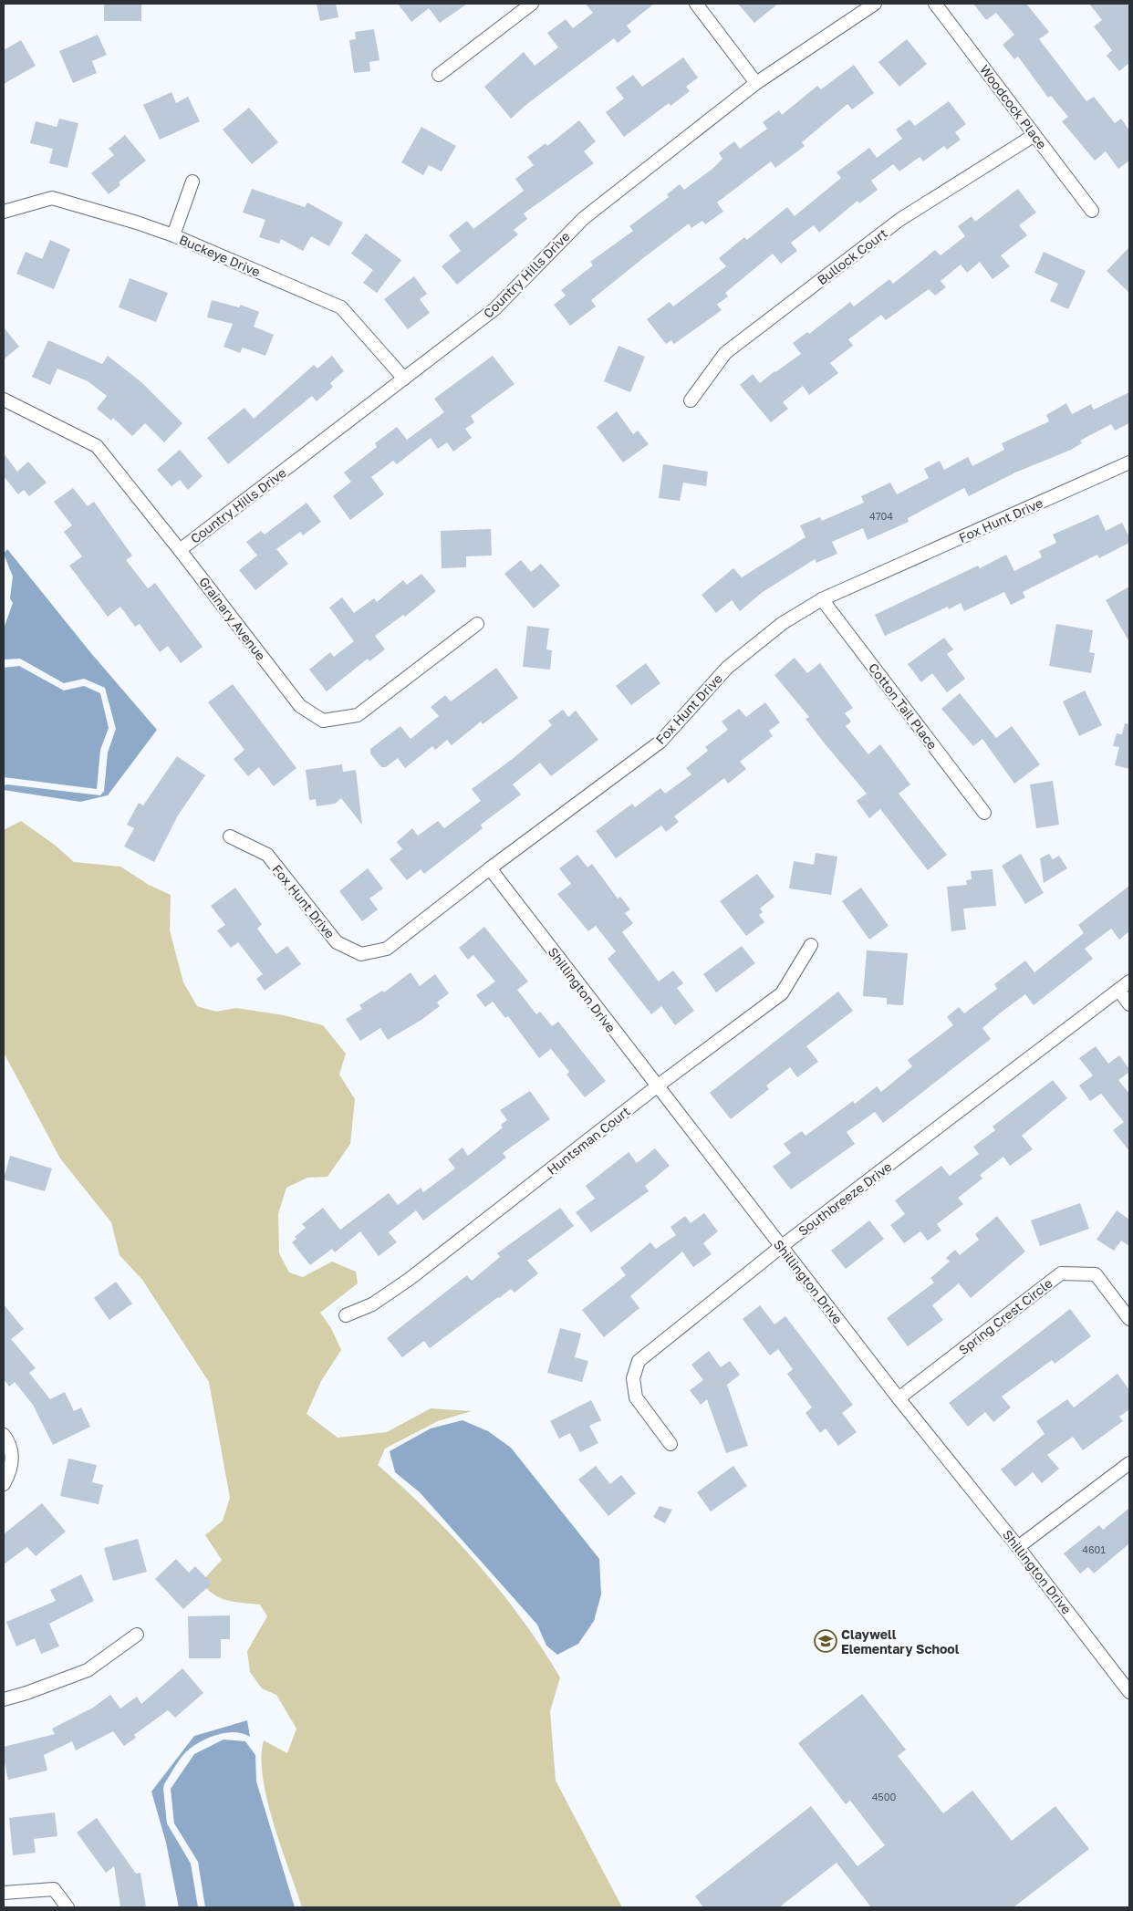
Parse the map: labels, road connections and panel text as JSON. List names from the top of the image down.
{
  "streets": {
    "street": [
      "Woodcock Place",
      "Buckeye Drive",
      "Bullock Court",
      "Country Hills Drive",
      "Fox Hunt Drive",
      "Grainary Avenue",
      "Cotton Tail Place",
      "Shillington Drive",
      "Huntsman Court",
      "Southbreeze Drive",
      "Spring Crest Circle"
    ]
  },
  "crossings": [
    ["Woodcock Place", "Bullock Court"],
    ["Buckeye Drive", "Country Hills Drive"],
    ["Country Hills Drive", "Grainary Avenue"],
    ["Fox Hunt Drive", "Cotton Tail Place"],
    ["Fox Hunt Drive", "Shillington Drive"],
    ["Shillington Drive", "Huntsman Court"],
    ["Shillington Drive", "Southbreeze Drive"],
    ["Shillington Drive", "Spring Crest Circle"]
  ],
  "places": {
    "school or university": ["Claywell Elementary School"]
  },
  "house_numbers": ["4704", "4601", "4500"]
}
